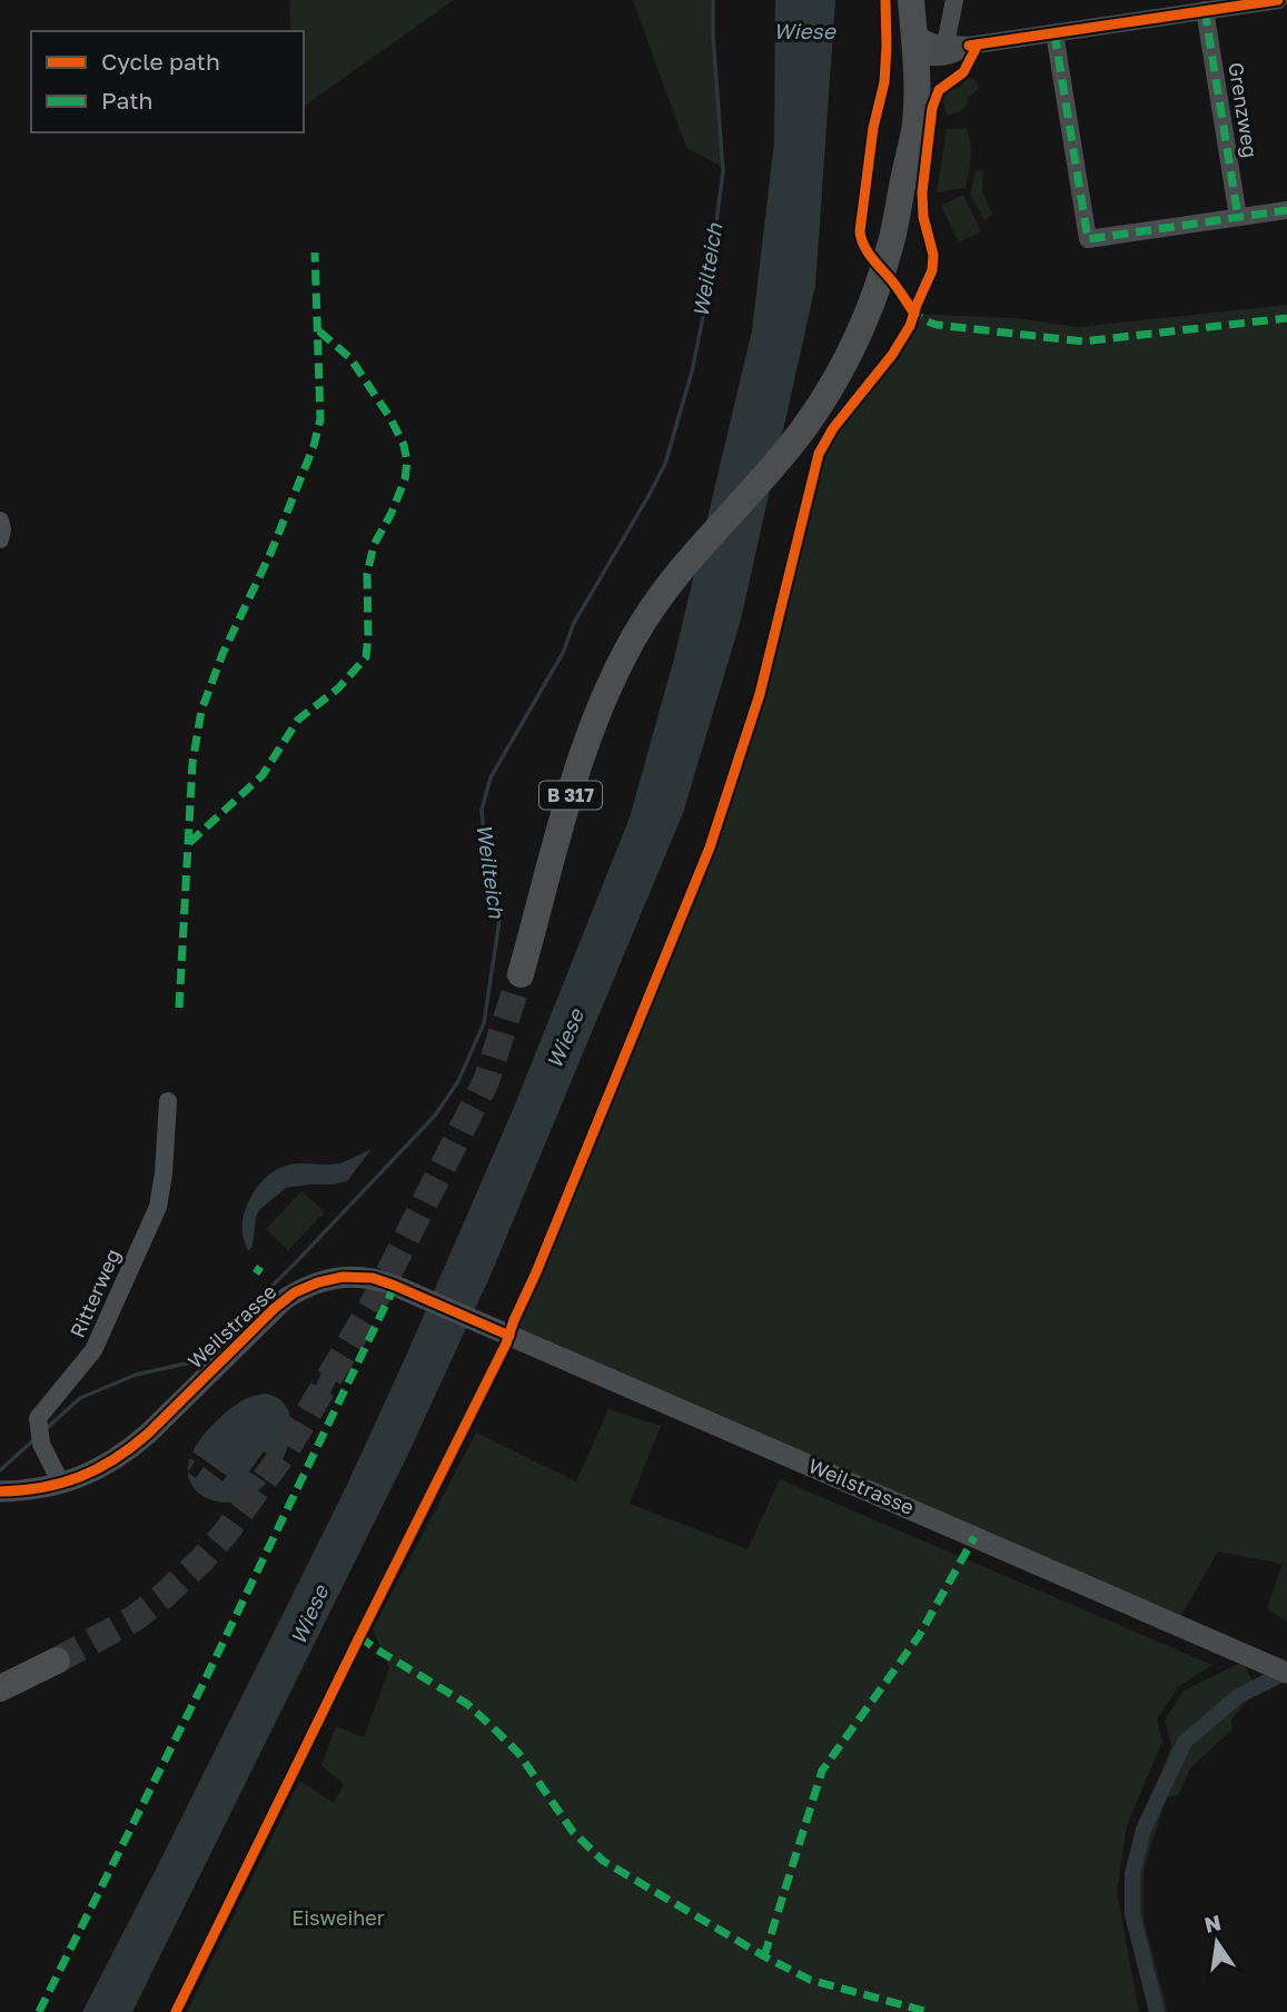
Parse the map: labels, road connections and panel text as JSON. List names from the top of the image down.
{
  "streets": {
    "main road": ["B 317"],
    "street": ["Grenzweg", "Ritterweg", "Weilstrasse"]
  },
  "crossings": [
    ["Ritterweg", "Weilstrasse"]
  ],
  "water": ["Wiese", "Weilteich"],
  "parks": ["Eisweiher"],
  "legend": ["Cycle path", "Path"],
  "north": "top"
}
